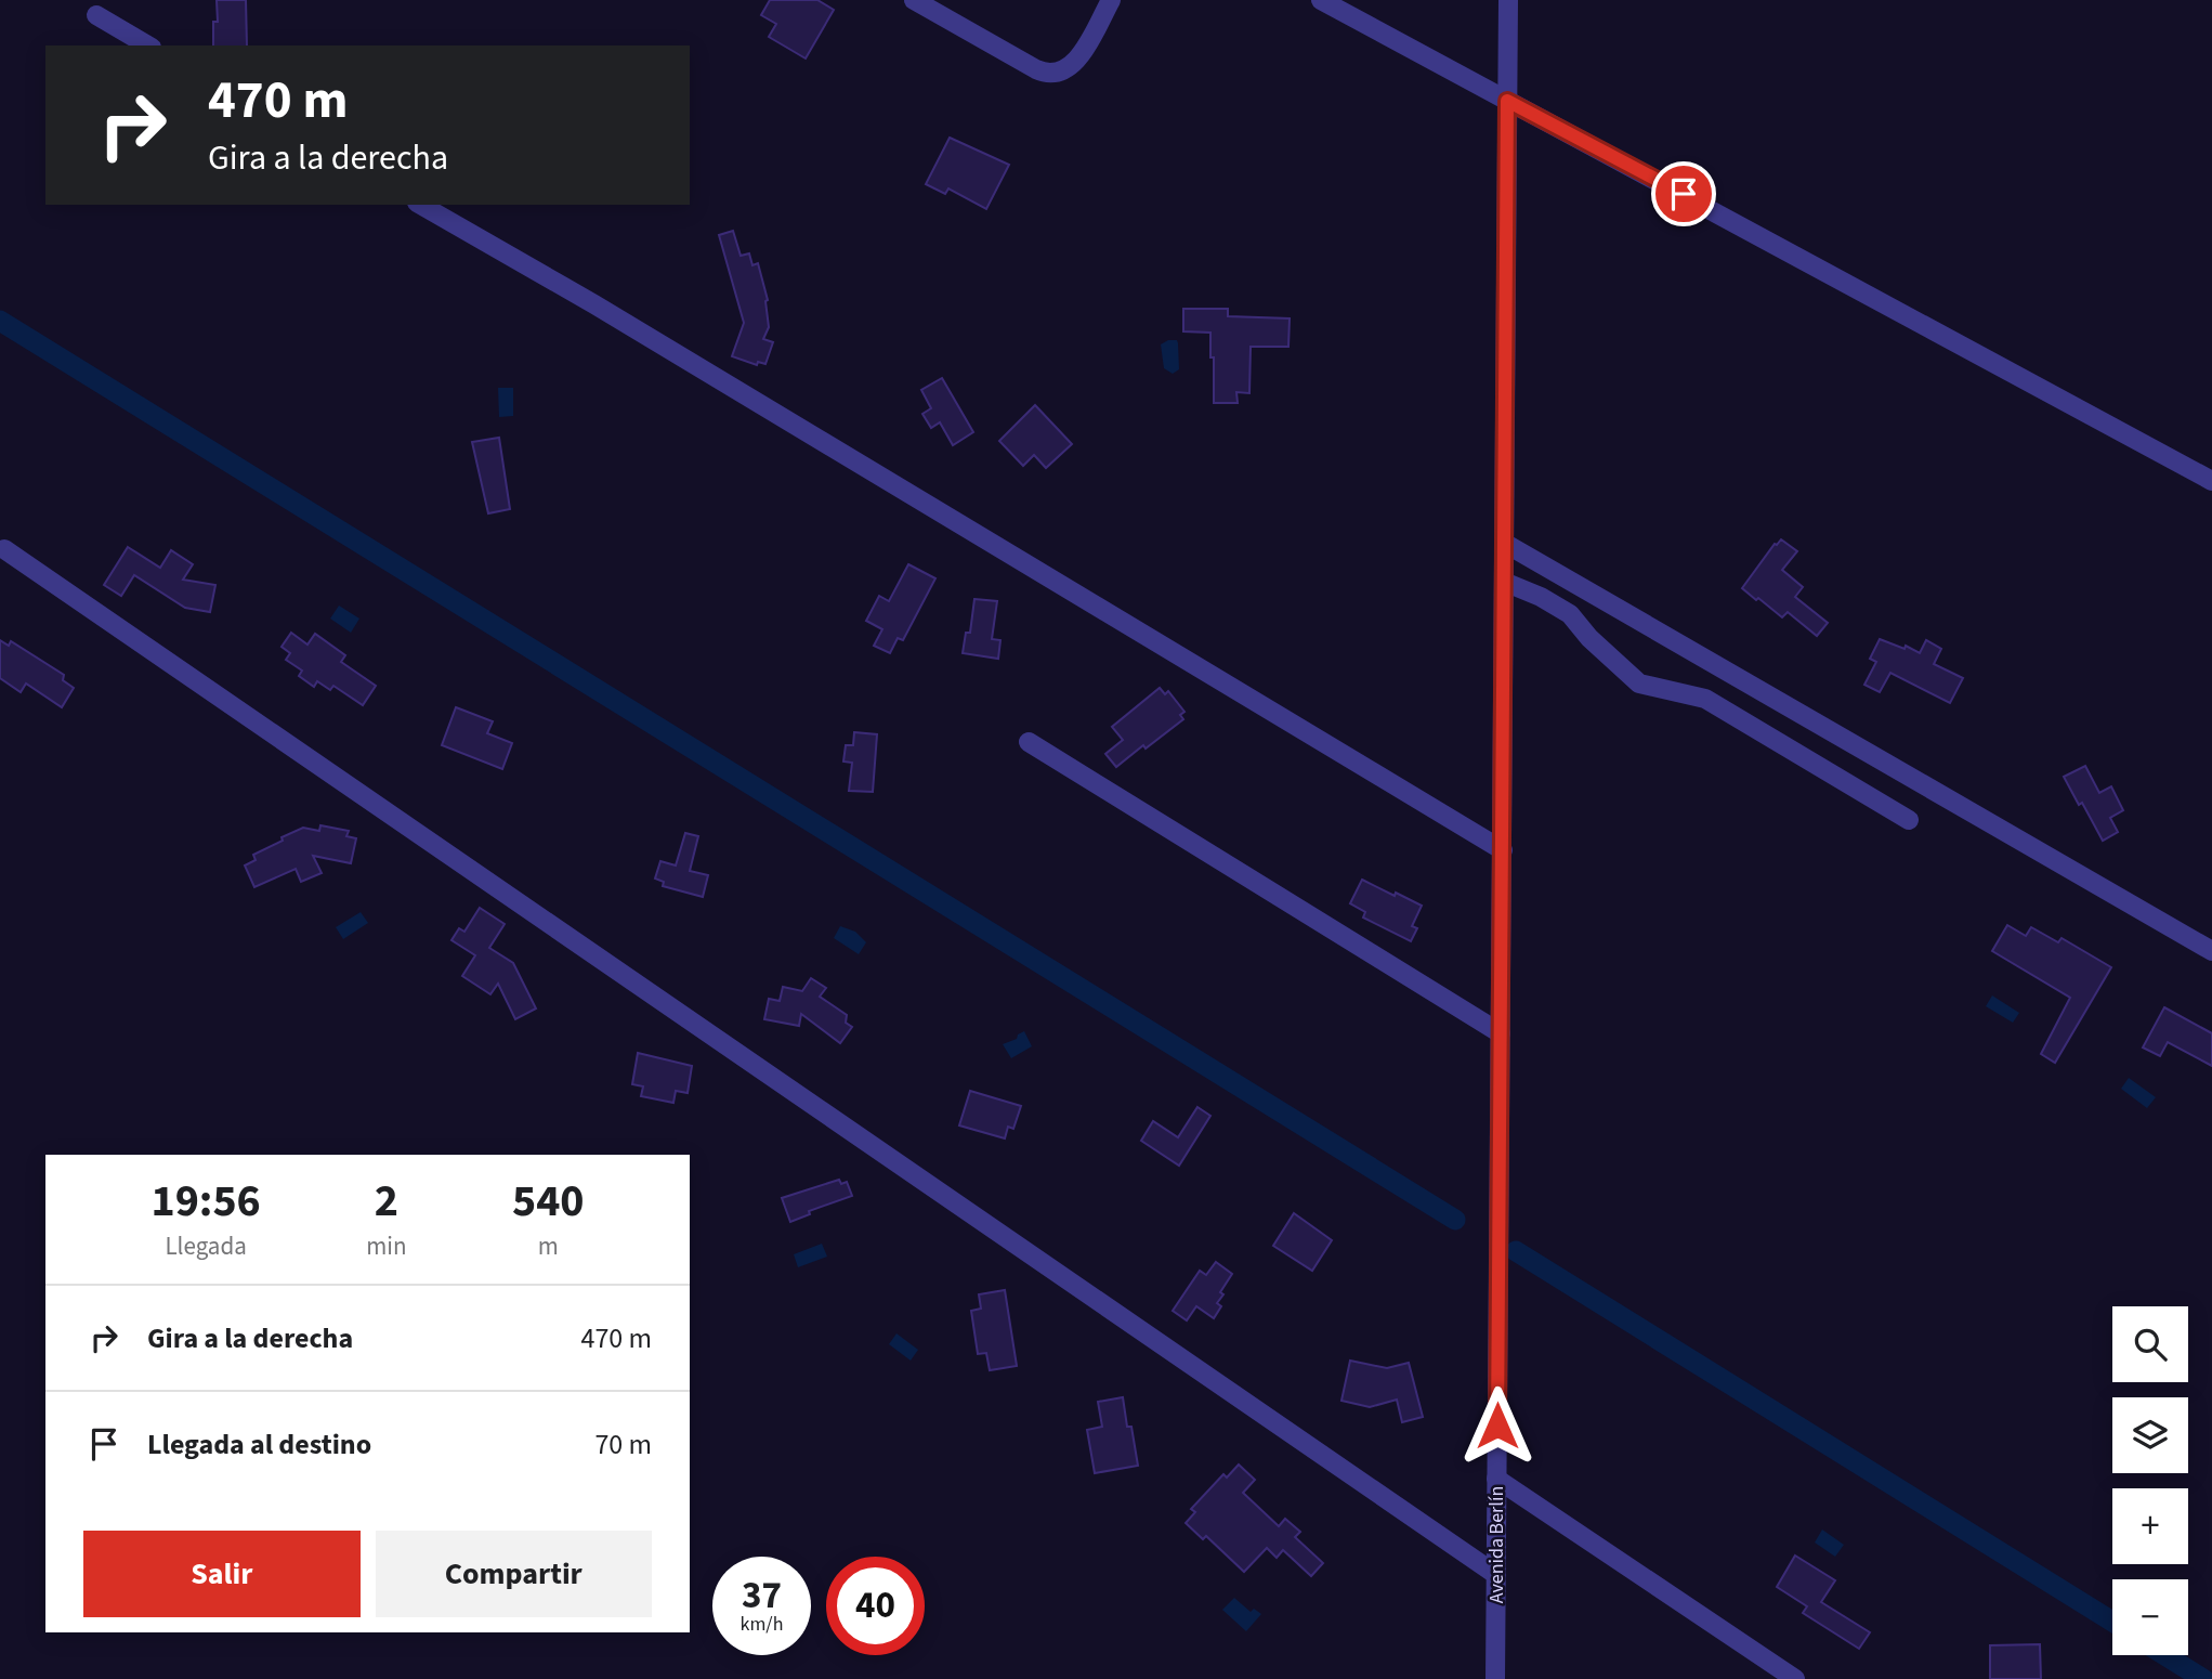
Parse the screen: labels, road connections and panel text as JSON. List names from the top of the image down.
{
  "streets": {
    "street": ["Avenida Berlín"]
  },
  "page": {
    "turn": ["470 m", "Gira a la derecha"],
    "eta": [
      "19:56",
      "Llegada",
      "2",
      "min",
      "540",
      "m"
    ],
    "list": [
      {
        "name": "Gira a la derecha",
        "value": "470 m"
      },
      {
        "name": "Llegada al destino",
        "value": "70 m"
      }
    ],
    "map_buttons": ["+", "−"],
    "buttons": ["Salir", "Compartir"],
    "speed": "37 km/h",
    "limit": "40"
  }
}
